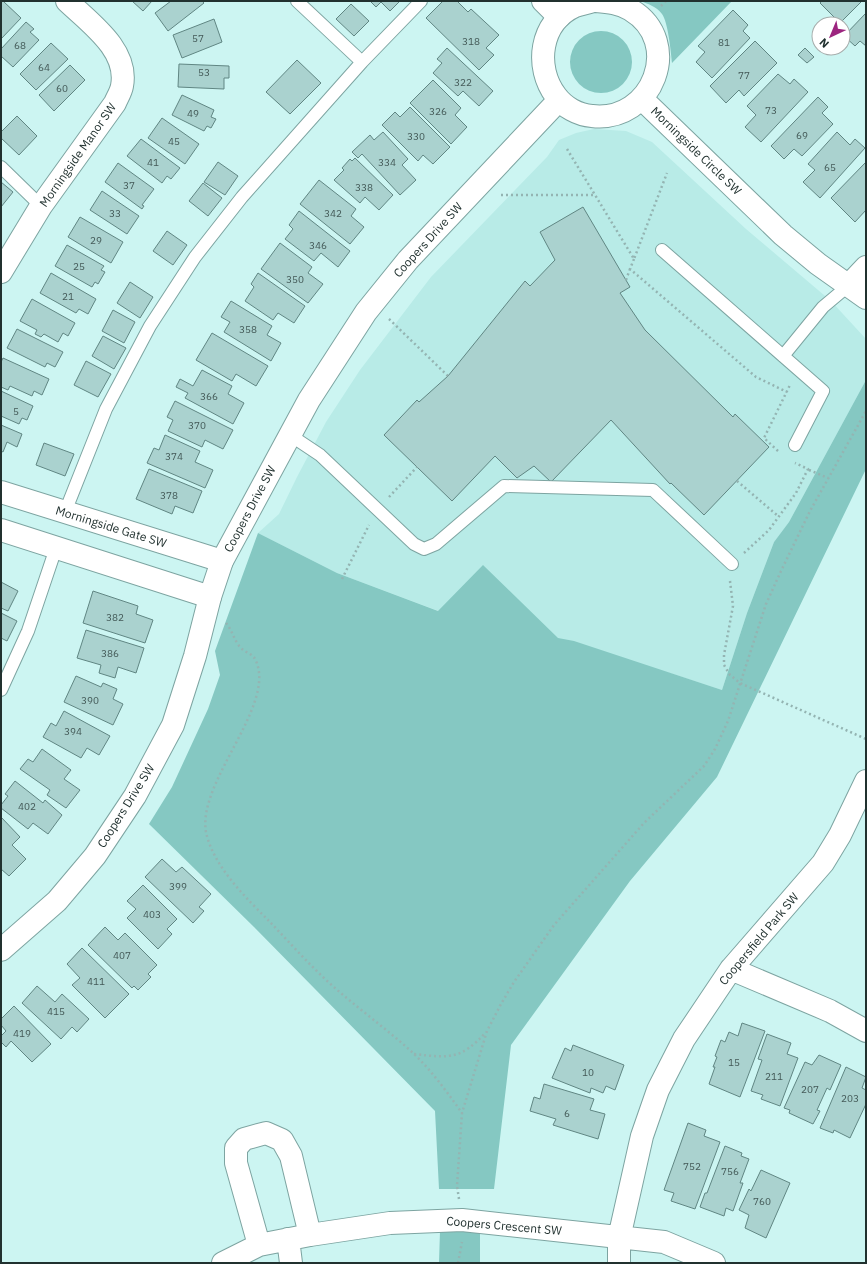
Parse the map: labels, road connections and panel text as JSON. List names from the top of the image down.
{
  "streets": {
    "street": [
      "Morningside Circle SW",
      "Morningside Manor SW",
      "Coopers Drive SW",
      "Morningside Gate SW",
      "Coopersfield Park SW",
      "Coopers Crescent SW"
    ]
  },
  "crossings": [
    ["Morningside Circle SW", "Coopers Drive SW"],
    ["Coopers Drive SW", "Morningside Gate SW"],
    ["Coopersfield Park SW", "Coopers Crescent SW"]
  ],
  "house_numbers": [
    "57",
    "318",
    "81",
    "68",
    "64",
    "53",
    "77",
    "322",
    "60",
    "73",
    "326",
    "49",
    "69",
    "330",
    "45",
    "41",
    "334",
    "65",
    "37",
    "338",
    "33",
    "342",
    "29",
    "346",
    "25",
    "350",
    "21",
    "358",
    "366",
    "5",
    "370",
    "374",
    "378",
    "382",
    "386",
    "390",
    "394",
    "402",
    "399",
    "403",
    "407",
    "411",
    "415",
    "419",
    "15",
    "10",
    "211",
    "207",
    "203",
    "6",
    "752",
    "756",
    "760"
  ],
  "north": "bottom left"
}
